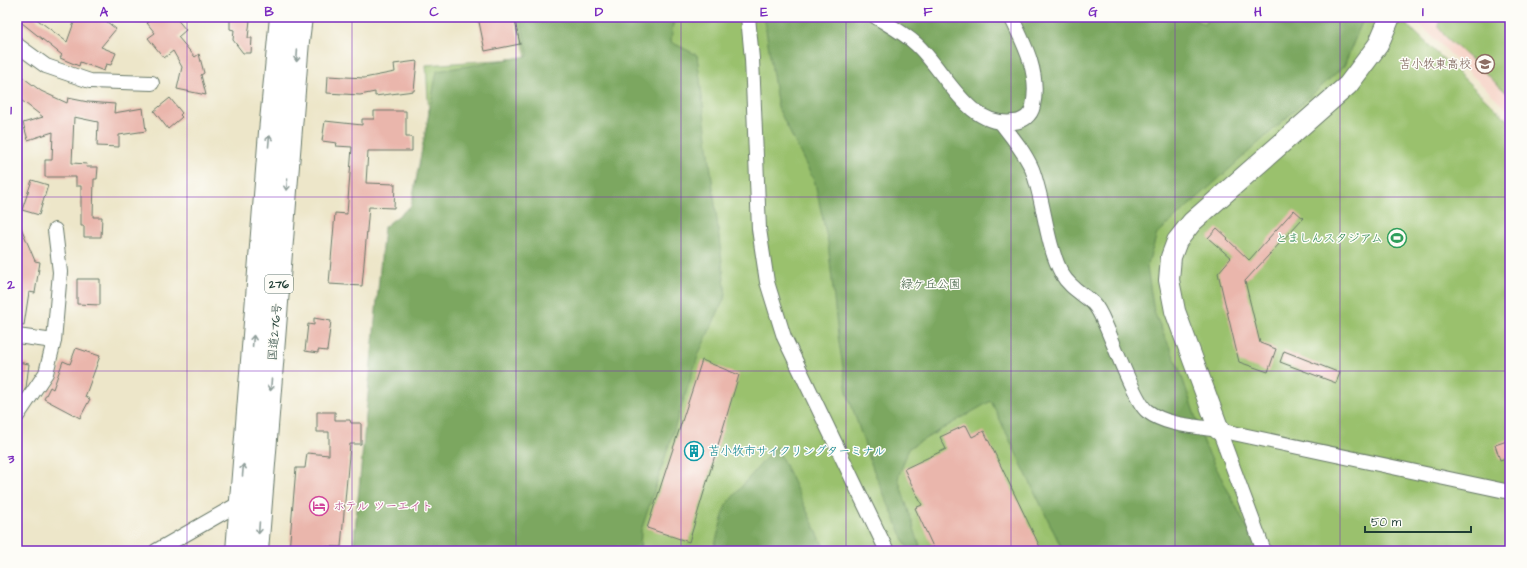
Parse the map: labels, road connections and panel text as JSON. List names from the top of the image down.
{
  "streets": {
    "highway": ["276", "国道276号"]
  },
  "parks": ["緑ケ丘公園"],
  "places": {
    "school or university": ["苫小牧東高校"],
    "sports": ["とましんスタジアム"],
    "building": ["苫小牧市サイクリングターミナル"],
    "hotel": ["ホテル ツーエイト"]
  },
  "scale_bar": "50 m",
  "grid": {
    "columns": [
      "A",
      "B",
      "C",
      "D",
      "E",
      "F",
      "G",
      "H",
      "I"
    ],
    "rows": ["1", "2", "3"]
  }
}
